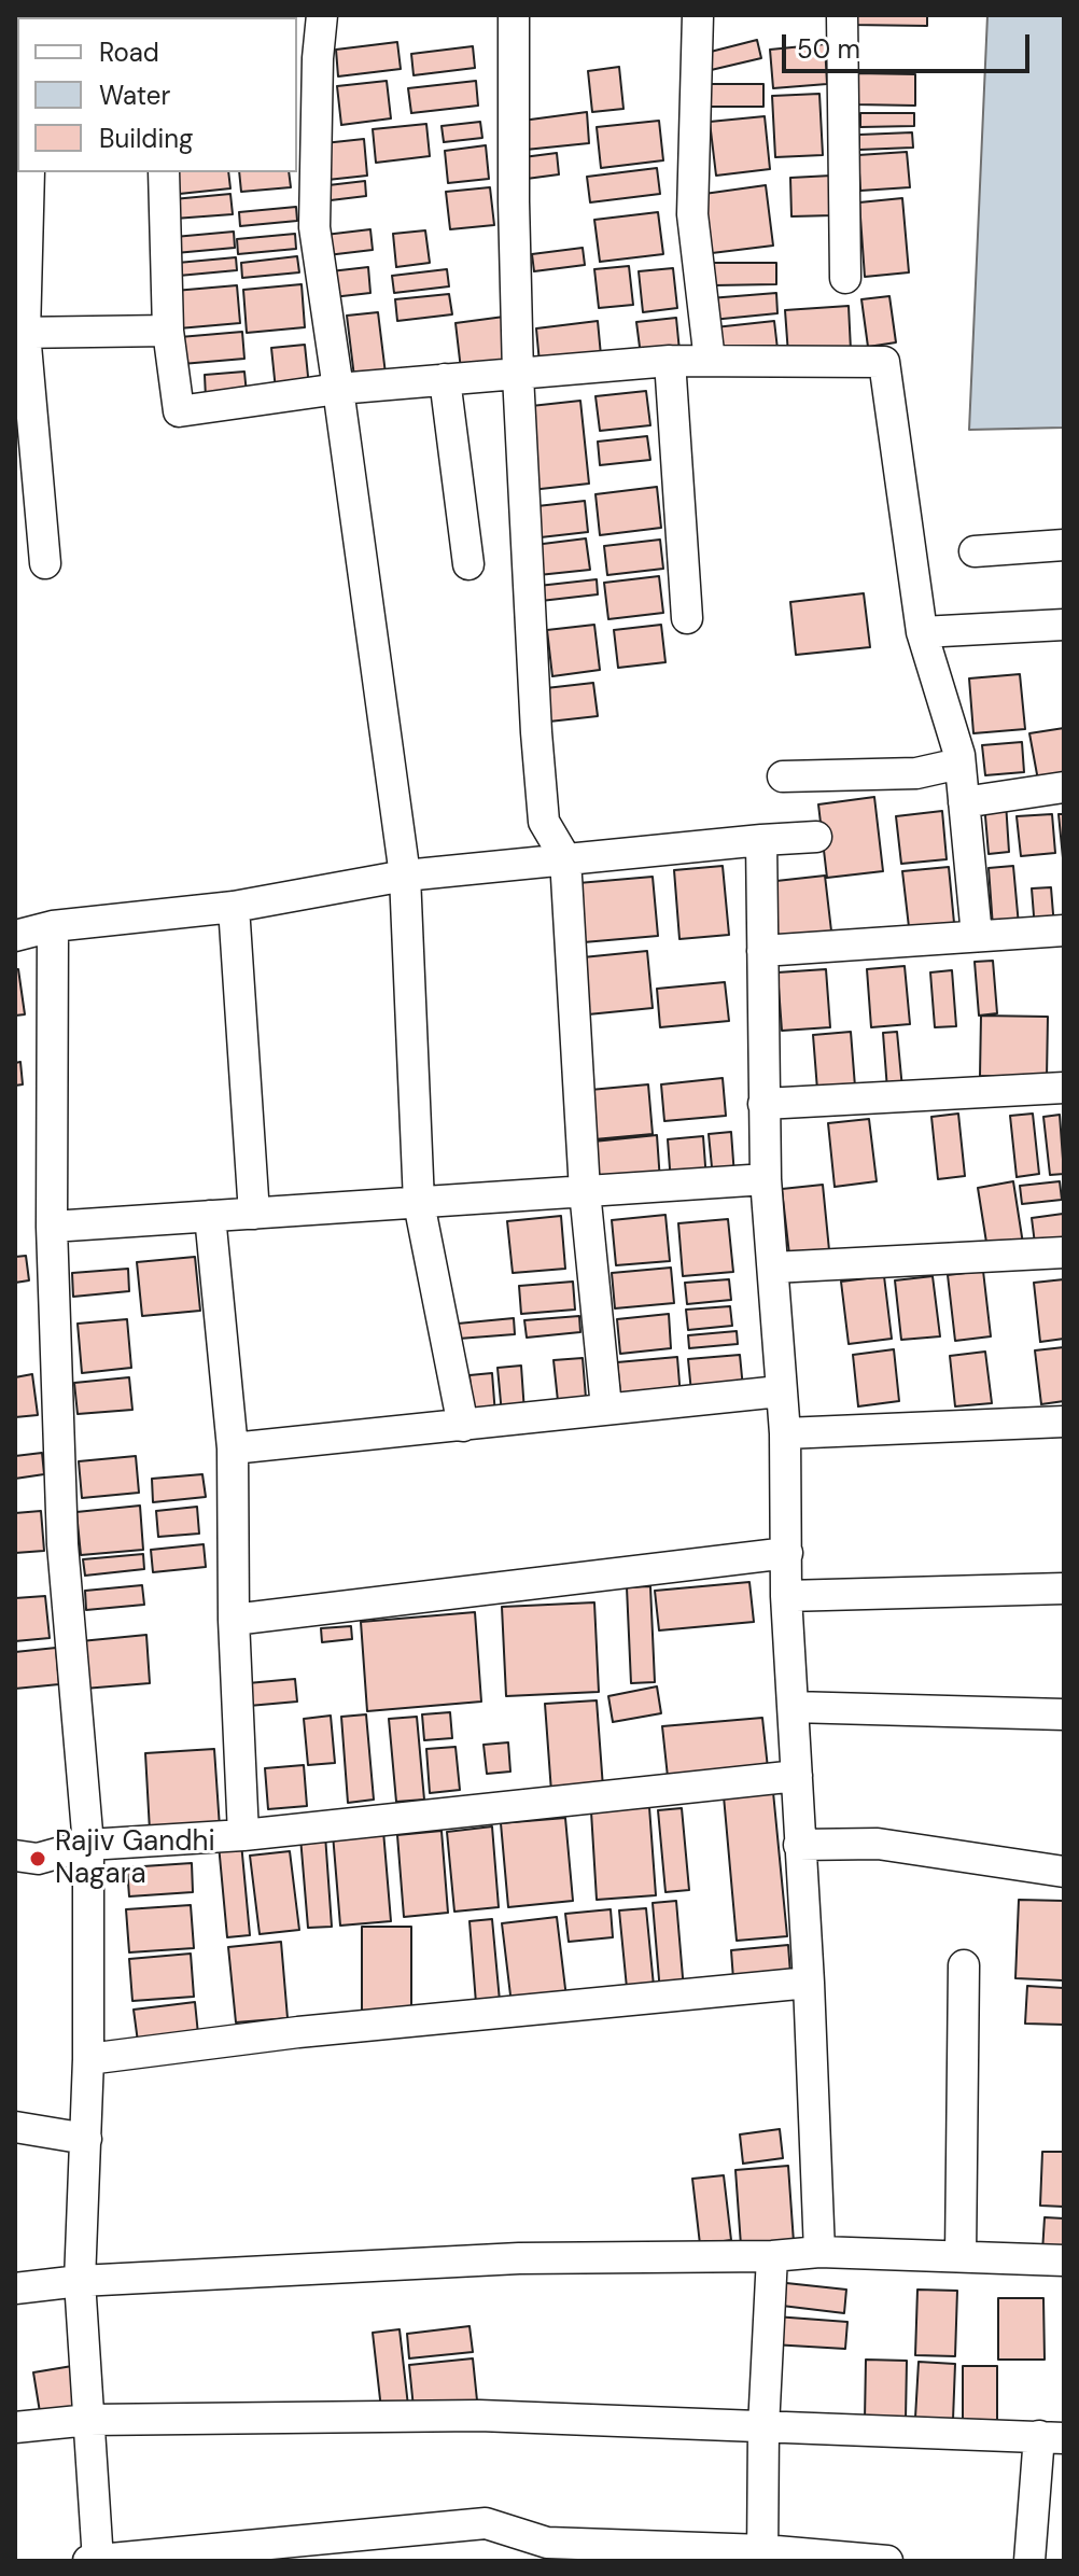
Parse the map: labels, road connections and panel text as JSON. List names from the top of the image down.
{
  "places": ["Rajiv Gandhi Nagara"],
  "legend": ["Road", "Water", "Building"],
  "scale_bar": "50 m"
}
